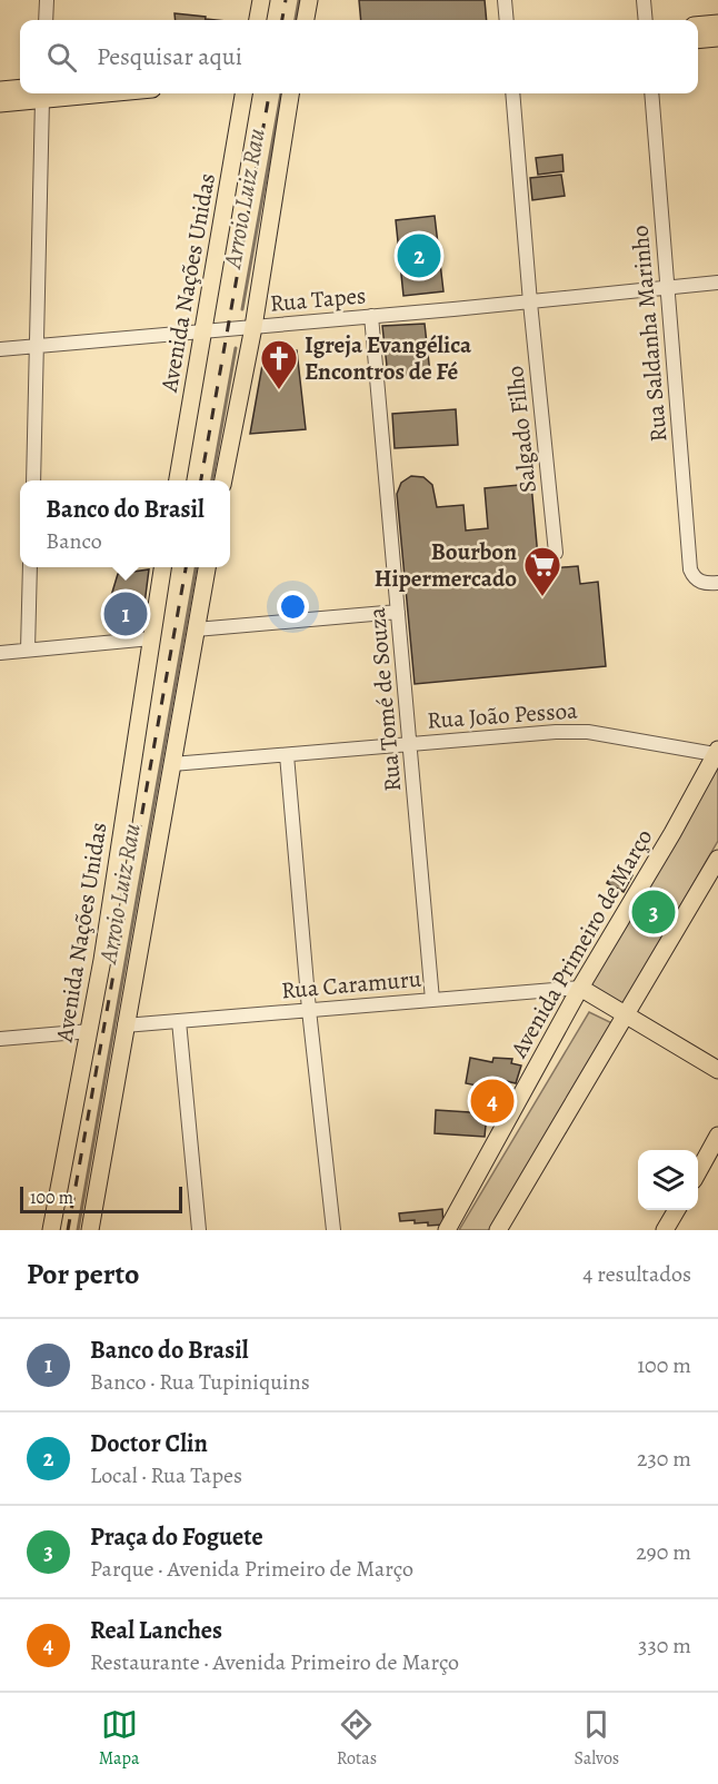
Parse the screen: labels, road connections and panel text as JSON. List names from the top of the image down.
{
  "streets": {
    "main road": ["Avenida Nações Unidas", "Avenida Primeiro de Março"],
    "street": [
      "Rua Tapes",
      "Rua Saldanha Marinho",
      "Salgado Filho",
      "Rua Tomé de Souza",
      "Rua João Pessoa",
      "Rua Caramuru"
    ]
  },
  "crossings": [
    ["Avenida Nações Unidas", "Rua Tapes"],
    ["Rua Tapes", "Rua Saldanha Marinho"],
    ["Rua Tapes", "Salgado Filho"],
    ["Rua Tapes", "Rua Tomé de Souza"],
    ["Rua Tomé de Souza", "Rua João Pessoa"],
    ["Rua Tomé de Souza", "Rua Caramuru"],
    ["Rua João Pessoa", "Avenida Primeiro de Março"],
    ["Avenida Primeiro de Março", "Rua Caramuru"]
  ],
  "water": ["Arroio Luiz Rau"],
  "places": {
    "church": ["Igreja Evangélica Encontros de Fé"],
    "supermarket": ["Bourbon Hipermercado"]
  },
  "scale_bar": "100 m",
  "page": {
    "search": "Pesquisar aqui",
    "pins": [
      "2",
      "1",
      "3",
      "4"
    ],
    "popup": ["Banco do Brasil", "Banco"],
    "scale": "100 m",
    "heading": ["Por perto", "4 resultados"],
    "list": [
      {
        "mark": "1",
        "name": "Banco do Brasil",
        "note": "Banco · Rua Tupiniquins",
        "value": "100 m"
      },
      {
        "mark": "2",
        "name": "Doctor Clin",
        "note": "Local · Rua Tapes",
        "value": "230 m"
      },
      {
        "mark": "3",
        "name": "Praça do Foguete",
        "note": "Parque · Avenida Primeiro de Março",
        "value": "290 m"
      },
      {
        "mark": "4",
        "name": "Real Lanches",
        "note": "Restaurante · Avenida Primeiro de Março",
        "value": "330 m"
      }
    ],
    "nav": ["Mapa", "Rotas", "Salvos"]
  }
}
